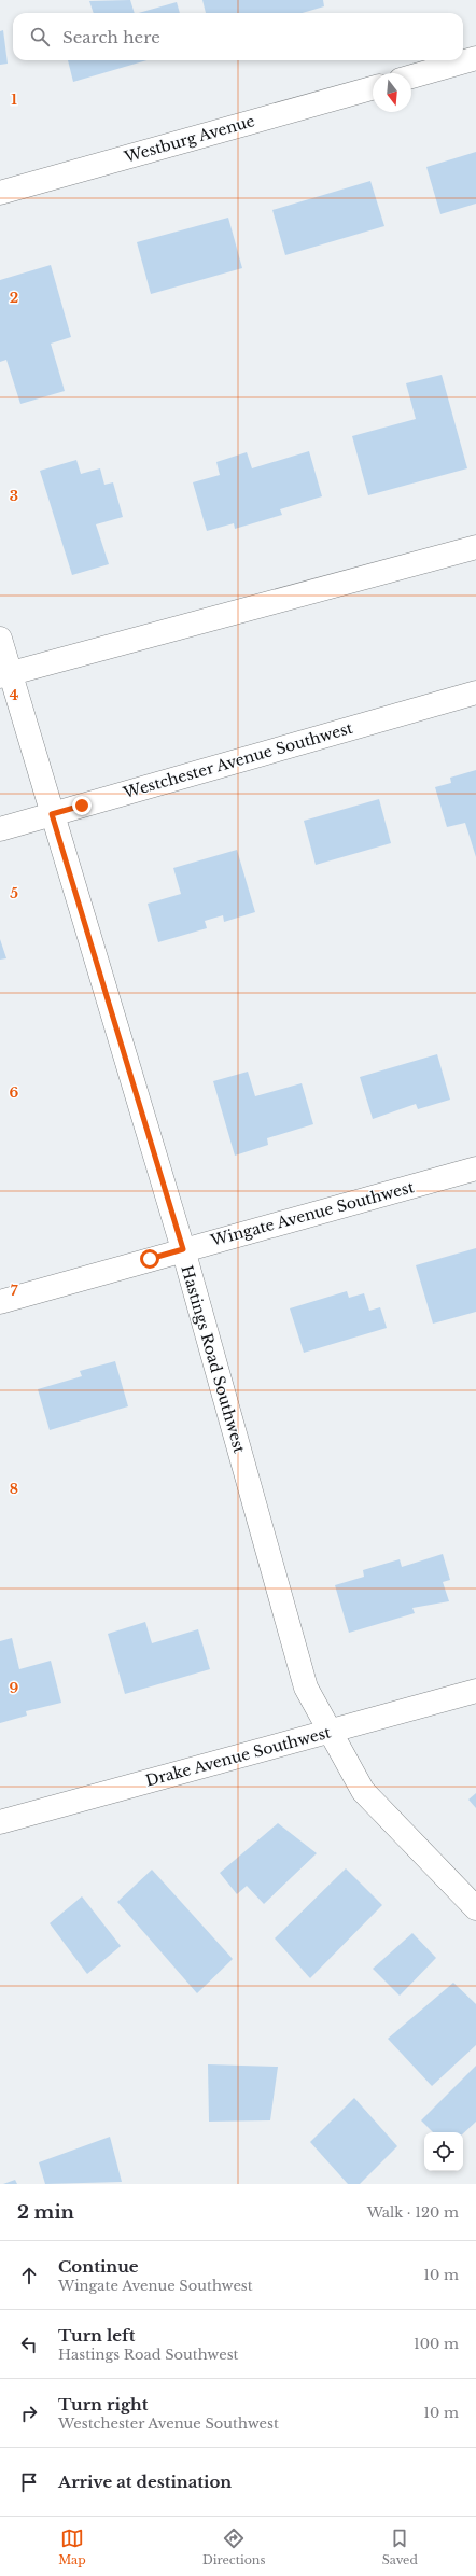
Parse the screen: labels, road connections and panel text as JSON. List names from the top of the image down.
{
  "streets": {
    "street": [
      "Westburg Avenue",
      "Westchester Avenue Southwest",
      "Wingate Avenue Southwest",
      "Hastings Road Southwest",
      "Drake Avenue Southwest"
    ]
  },
  "crossings": [
    ["Westchester Avenue Southwest", "Hastings Road Southwest"],
    ["Wingate Avenue Southwest", "Hastings Road Southwest"],
    ["Hastings Road Southwest", "Drake Avenue Southwest"]
  ],
  "north": "bottom",
  "page": {
    "search": "Search here",
    "heading": ["2 min", "Walk · 120 m"],
    "list": [
      ["Continue", "Wingate Avenue Southwest", "10 m"],
      ["Turn left", "Hastings Road Southwest", "100 m"],
      ["Turn right", "Westchester Avenue Southwest", "10 m"],
      "Arrive at destination"
    ],
    "nav": ["Map", "Directions", "Saved"]
  },
  "grid": {
    "rows": [
      "1",
      "2",
      "3",
      "4",
      "5",
      "6",
      "7",
      "8",
      "9"
    ]
  }
}
